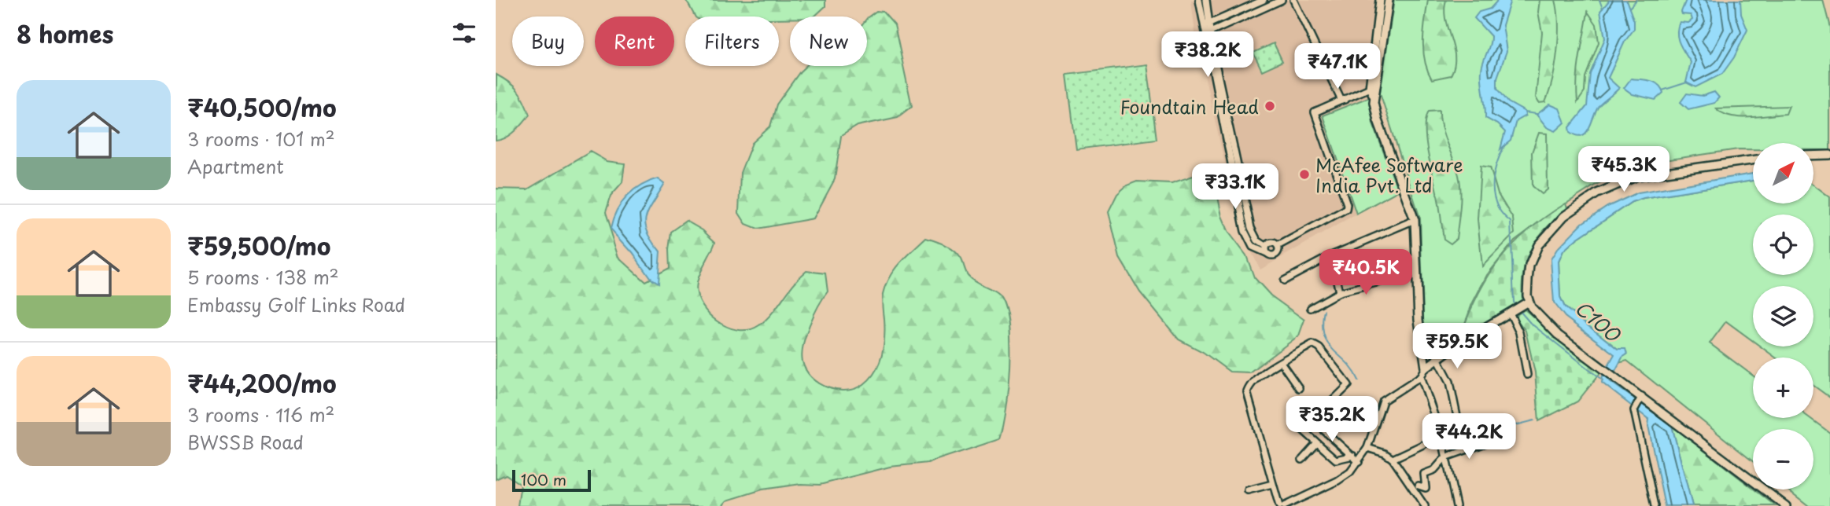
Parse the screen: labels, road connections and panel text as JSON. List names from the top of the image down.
{
  "water": ["C100"],
  "places": ["Foundtain Head", "McAfee Software India Pvt. Ltd"],
  "scale_bar": "100 m",
  "north": "top right",
  "page": {
    "heading": "8 homes",
    "chip": [
      "Buy",
      "Rent",
      "Filters",
      "New"
    ],
    "price": [
      "₹38.2K",
      "₹47.1K",
      "₹45.3K",
      "₹33.1K",
      "₹40.5K",
      "₹59.5K",
      "₹35.2K",
      "₹44.2K"
    ],
    "list": [
      {
        "name": "₹40,500/mo",
        "note": "3 rooms · 101 m² · Apartment"
      },
      {
        "name": "₹59,500/mo",
        "note": "5 rooms · 138 m² · Embassy Golf Links Road"
      },
      {
        "name": "₹44,200/mo",
        "note": "3 rooms · 116 m² · BWSSB Road"
      }
    ],
    "map_buttons": ["+", "−"],
    "scale": "100 m"
  }
}
